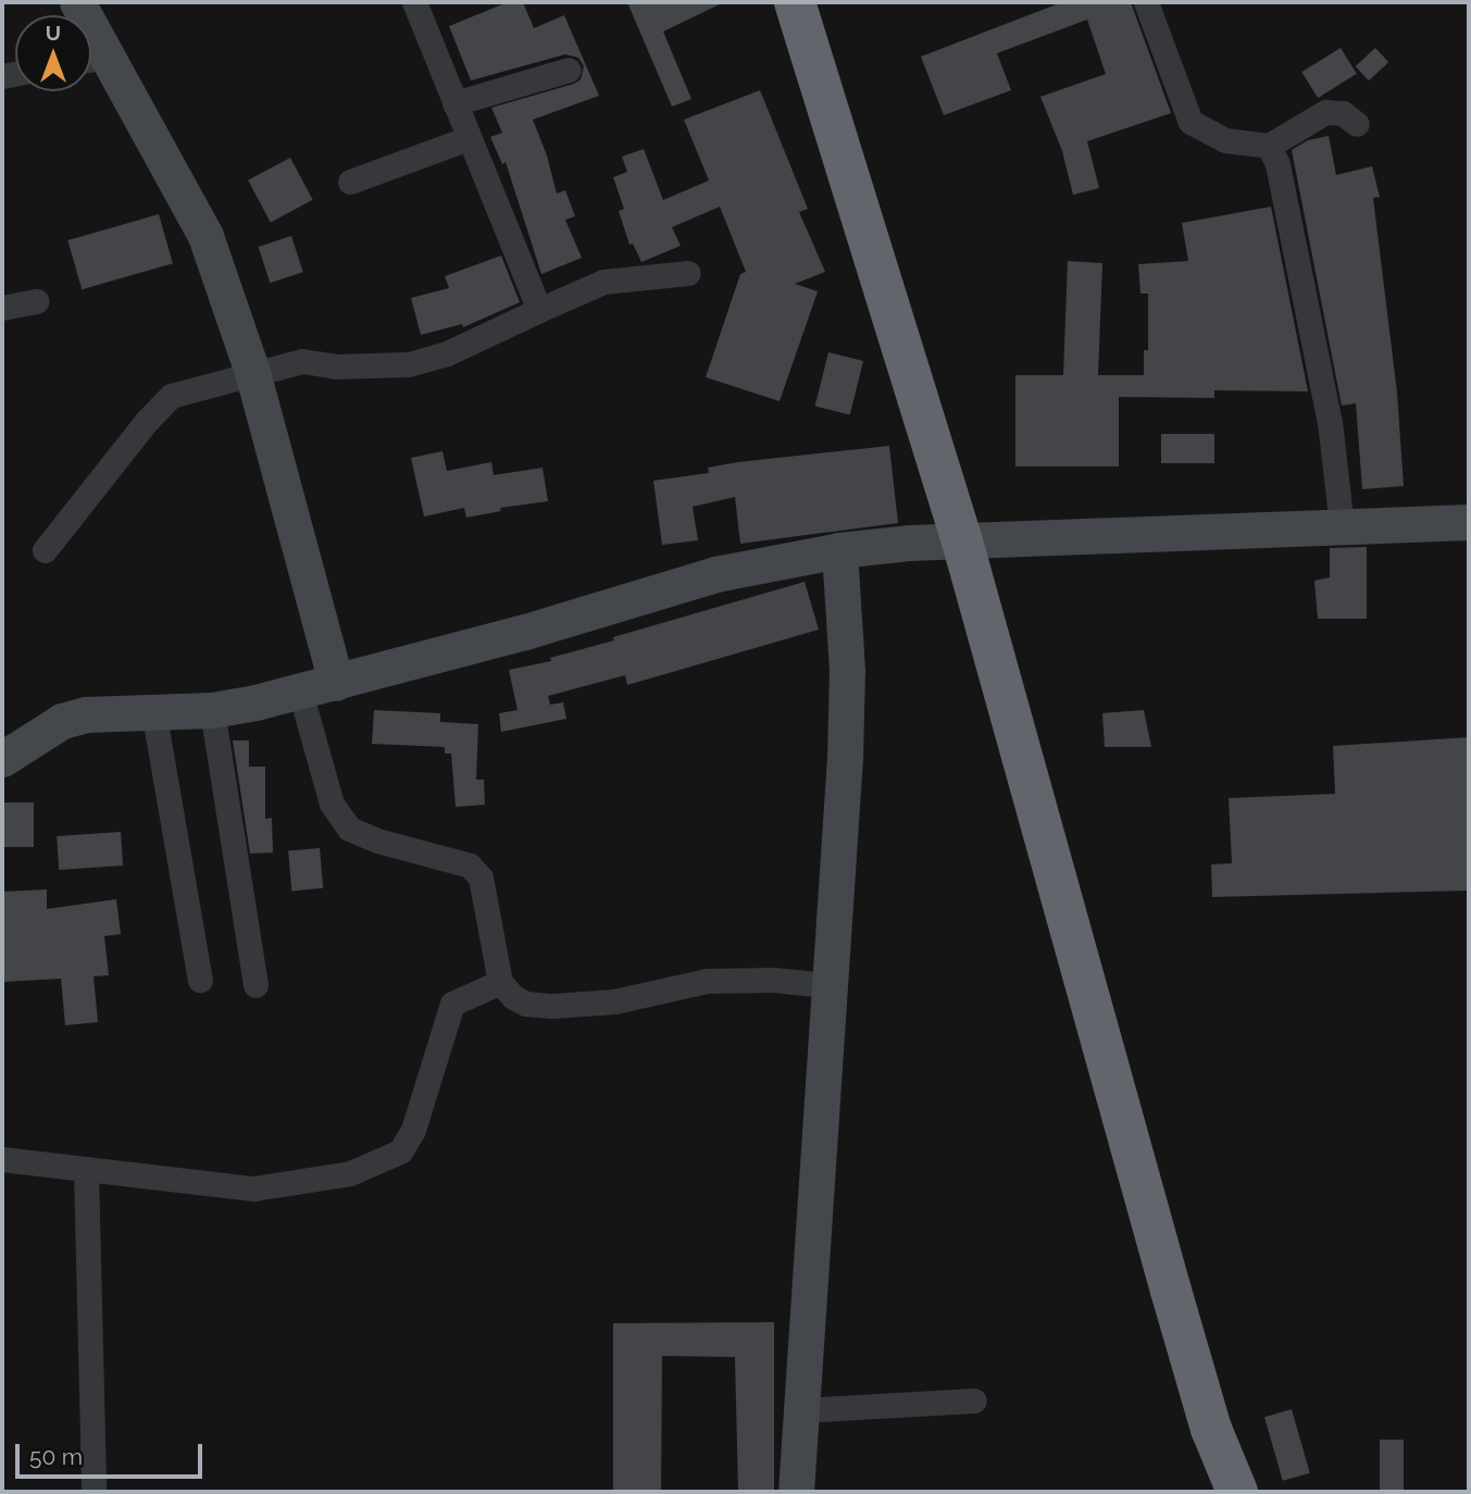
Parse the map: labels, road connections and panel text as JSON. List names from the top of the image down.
{
  "scale_bar": "50 m",
  "north": "top"
}
